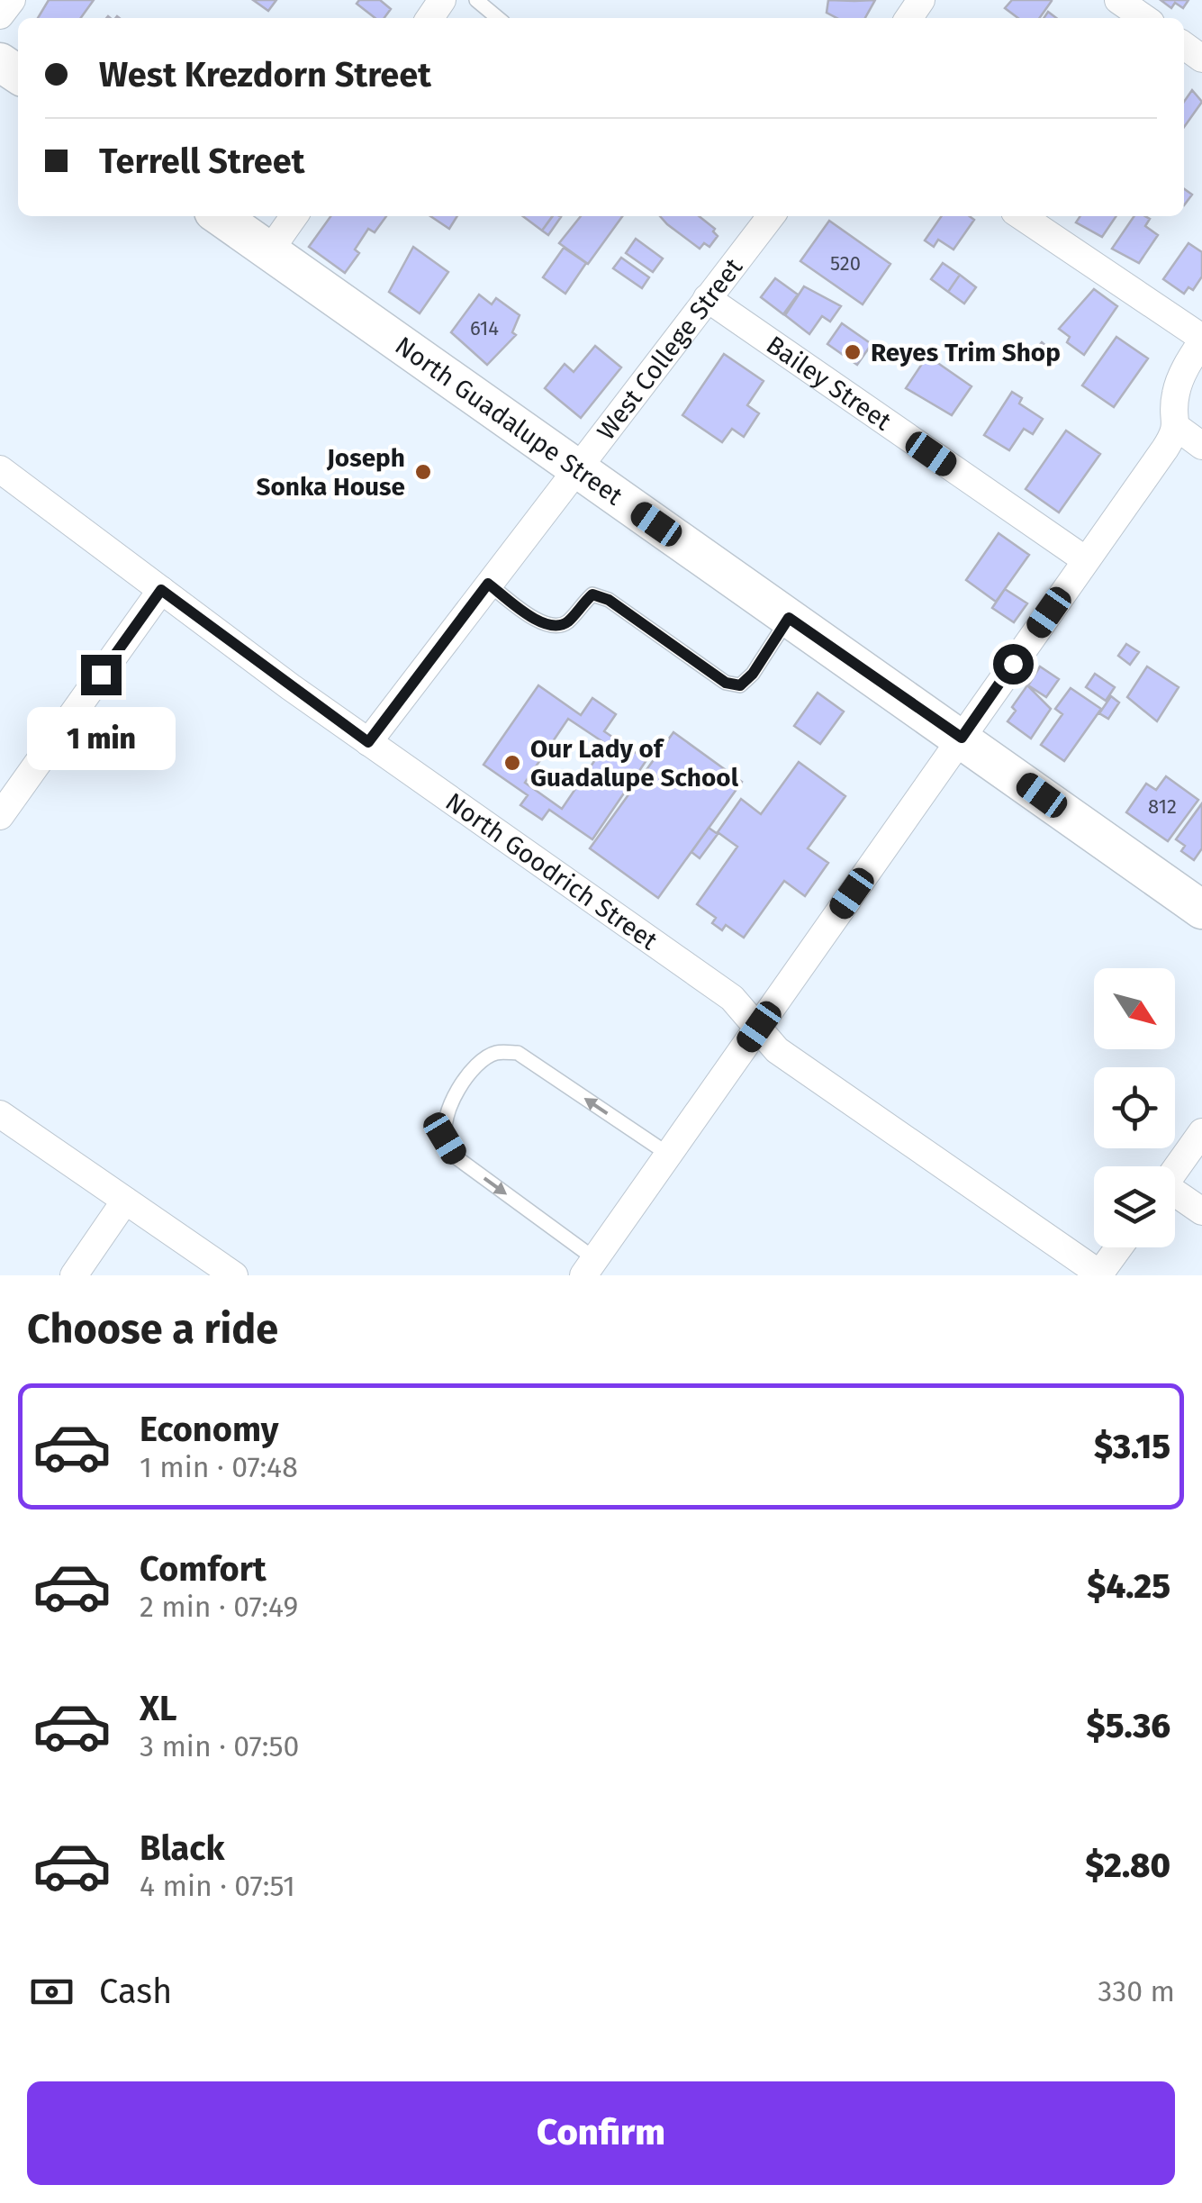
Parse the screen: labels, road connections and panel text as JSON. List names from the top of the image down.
{
  "streets": {
    "street": [
      "West College Street",
      "Bailey Street",
      "North Guadalupe Street",
      "North Goodrich Street"
    ]
  },
  "crossings": [
    ["West College Street", "Bailey Street"],
    ["West College Street", "North Guadalupe Street"],
    ["West College Street", "North Goodrich Street"]
  ],
  "places": ["Reyes Trim Shop", "Joseph Sonka House", "Our Lady of Guadalupe School"],
  "house_numbers": ["520", "614", "812"],
  "north": "bottom right",
  "page": {
    "banner": ["West Krezdorn Street", "Terrell Street"],
    "bubble": "1 min",
    "heading": "Choose a ride",
    "list": [
      {
        "name": "Economy",
        "note": "1 min · 07:48",
        "value": "$3.15"
      },
      {
        "name": "Comfort",
        "note": "2 min · 07:49",
        "value": "$4.25"
      },
      {
        "name": "XL",
        "note": "3 min · 07:50",
        "value": "$5.36"
      },
      {
        "name": "Black",
        "note": "4 min · 07:51",
        "value": "$2.80"
      }
    ],
    "pay": ["Cash", "330 m"],
    "buttons": "Confirm"
  }
}
